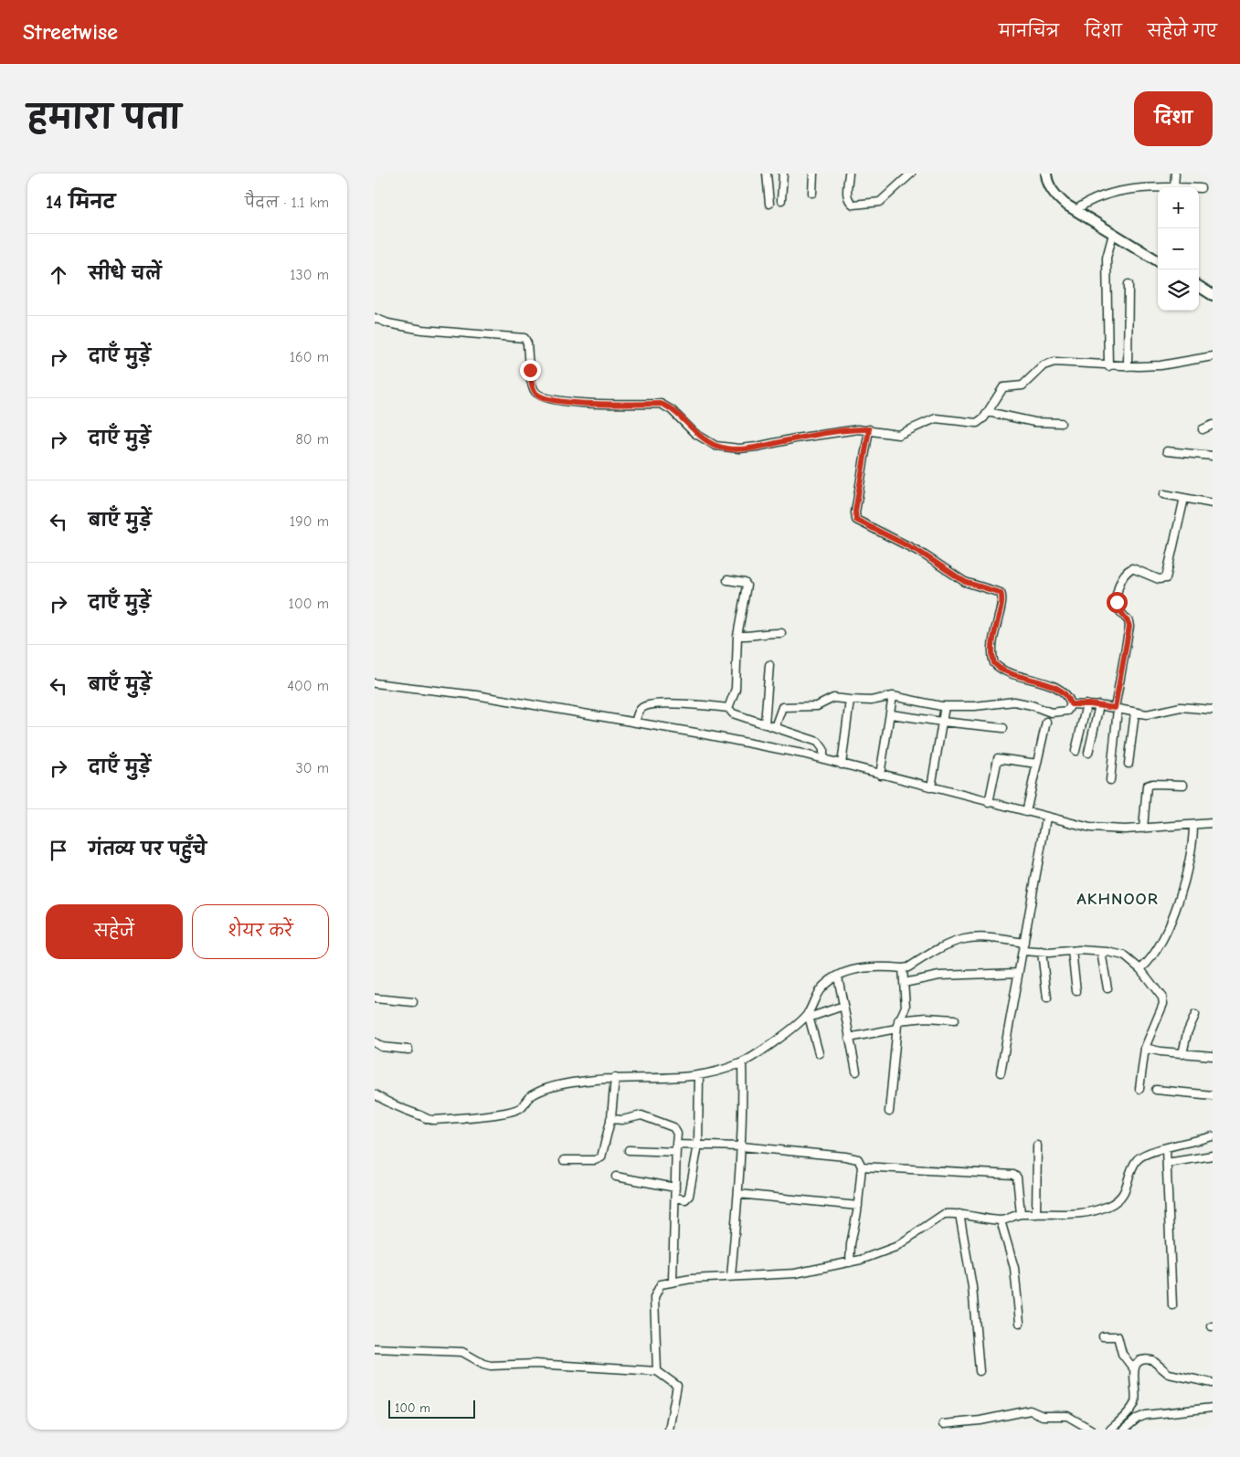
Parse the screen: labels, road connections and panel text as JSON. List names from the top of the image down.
{
  "districts": ["AKHNOOR"],
  "scale_bar": "100 m",
  "page": {
    "header": "Streetwise",
    "nav": ["मानचित्र", "दिशा", "सहेजे गए"],
    "title": "हमारा पता",
    "buttons": [
      "दिशा",
      ["सहेजें", "शेयर करें"]
    ],
    "heading": ["14 मिनट", "पैदल · 1.1 km"],
    "map_buttons": ["+", "−"],
    "list": [
      ["सीधे चलें", "130 m"],
      ["दाएँ मुड़ें", "160 m"],
      ["दाएँ मुड़ें", "80 m"],
      ["बाएँ मुड़ें", "190 m"],
      ["दाएँ मुड़ें", "100 m"],
      ["बाएँ मुड़ें", "400 m"],
      ["दाएँ मुड़ें", "30 m"],
      "गंतव्य पर पहुँचे"
    ],
    "scale": "100 m"
  }
}
